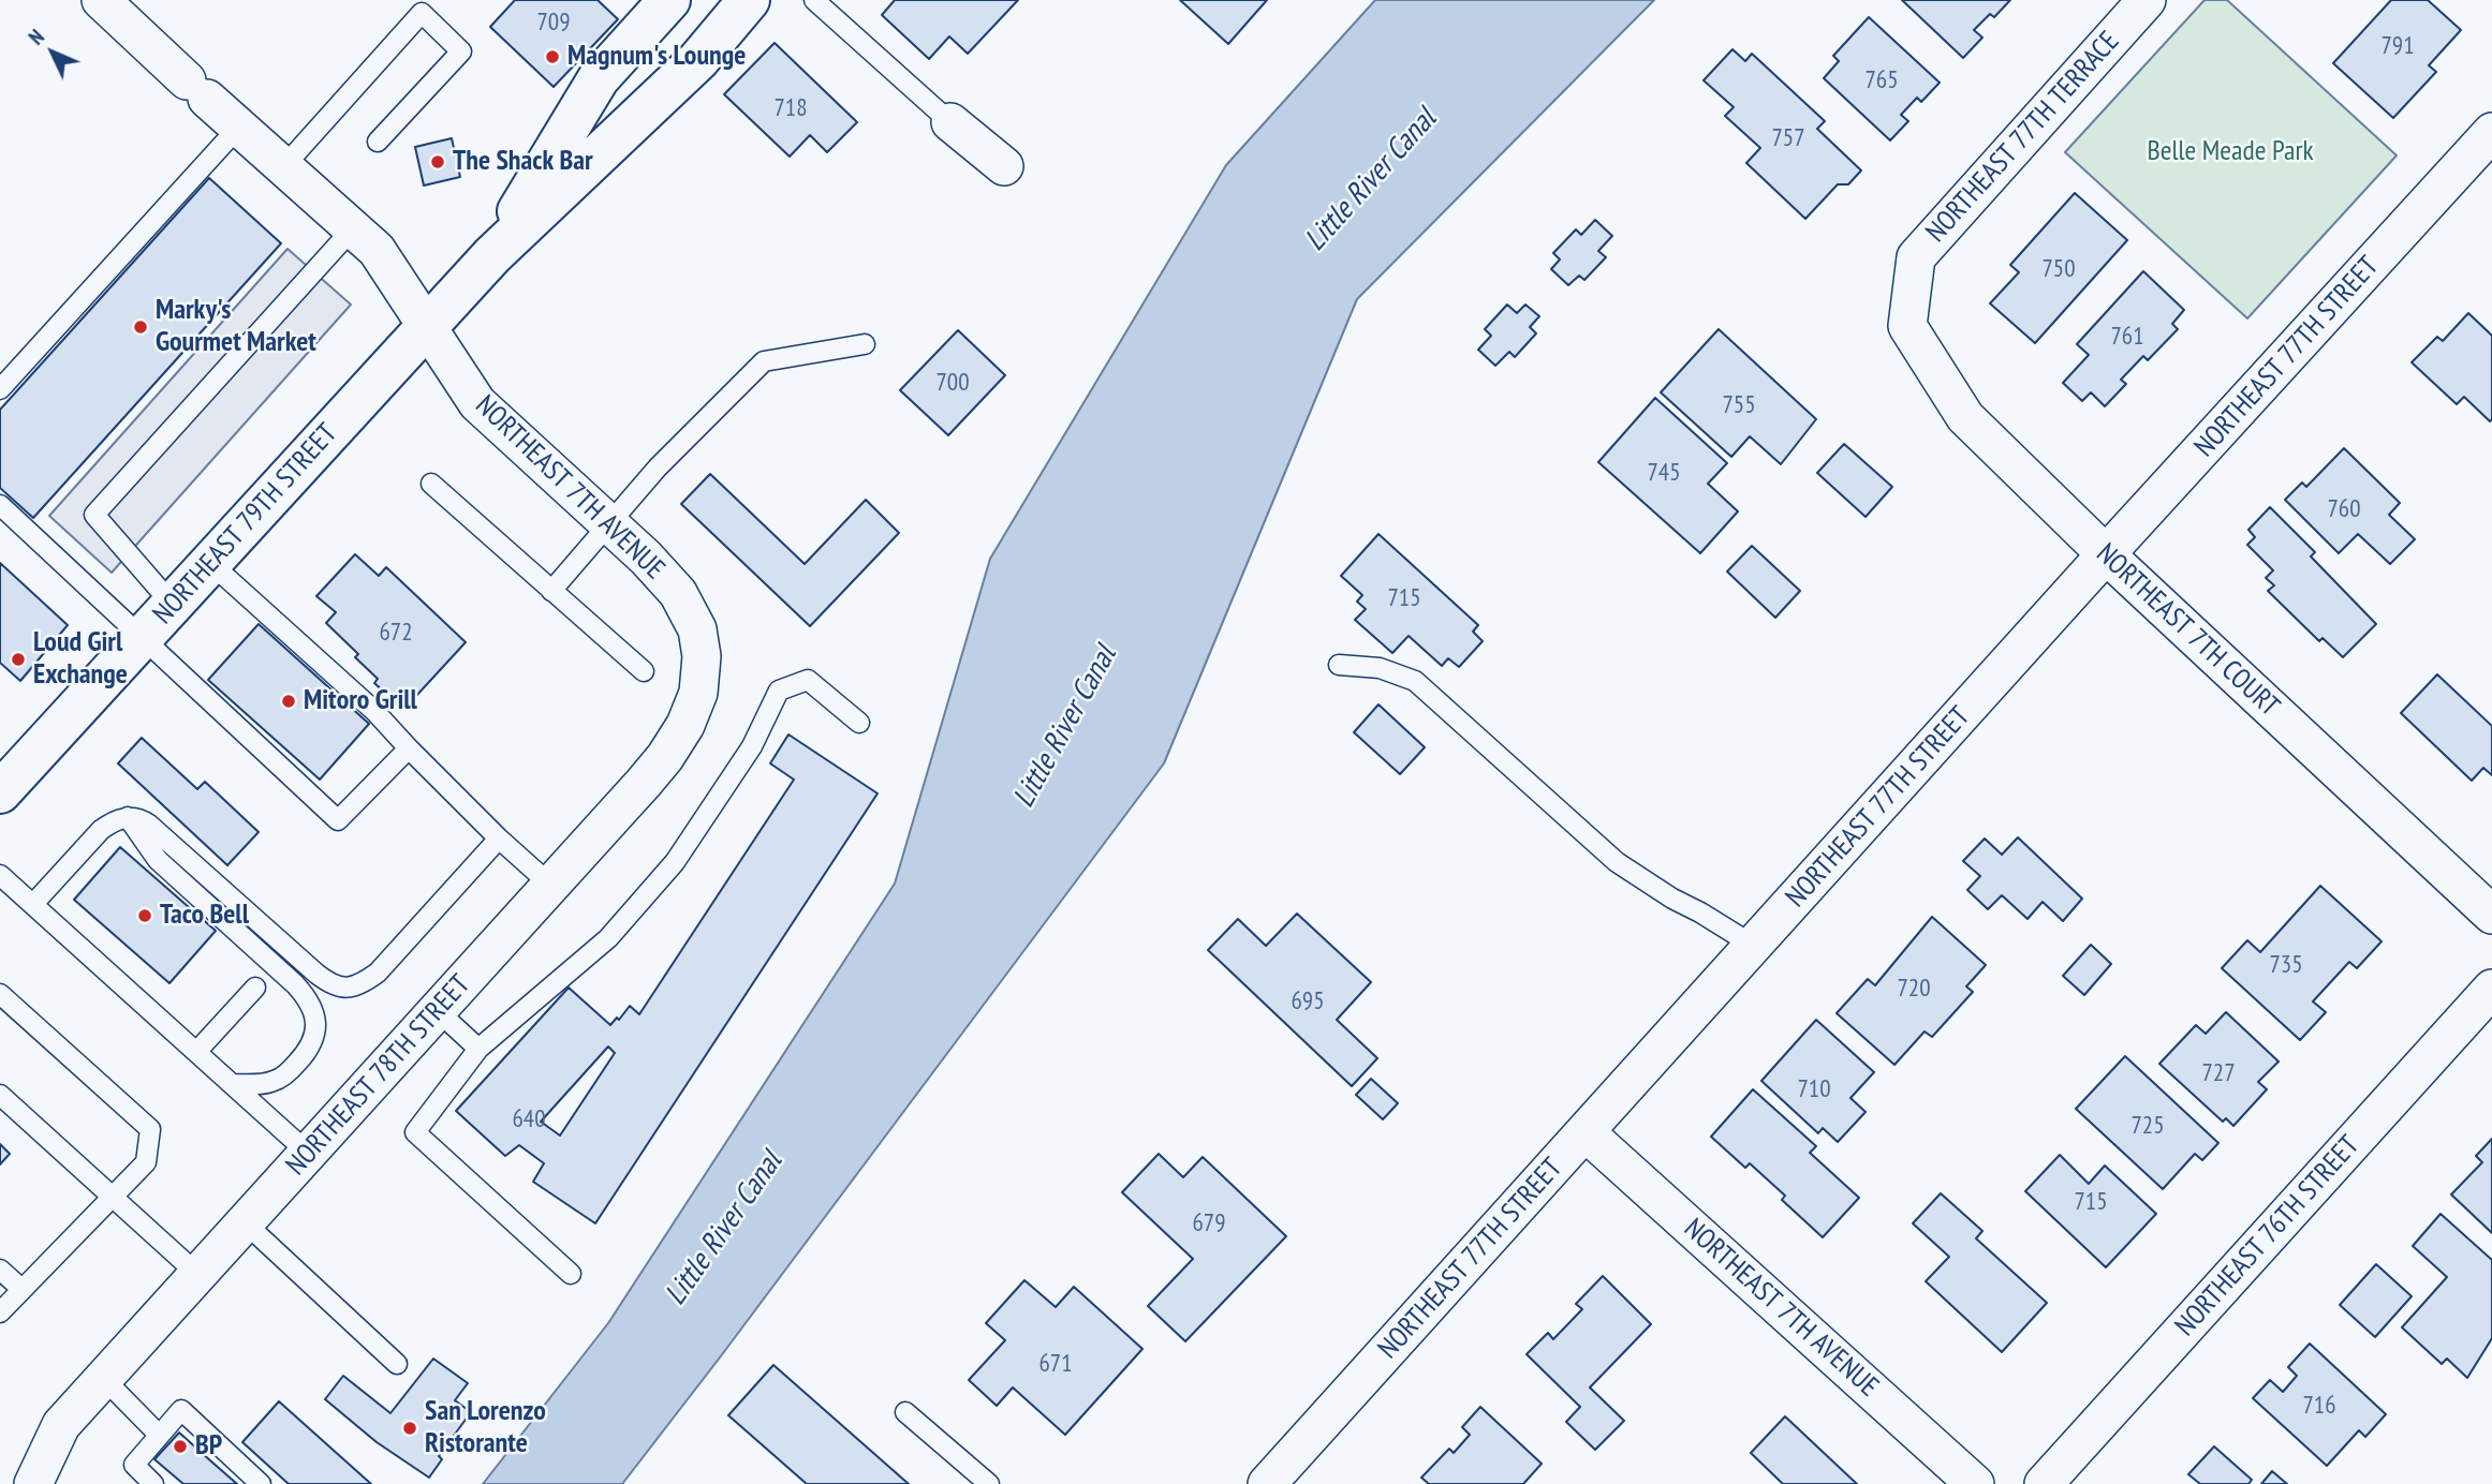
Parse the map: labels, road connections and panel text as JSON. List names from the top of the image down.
{
  "streets": {
    "main road": ["NORTHEAST 79TH STREET"],
    "street": [
      "NORTHEAST 77TH TERRACE",
      "NORTHEAST 77TH STREET",
      "NORTHEAST 7TH AVENUE",
      "NORTHEAST 7TH COURT",
      "NORTHEAST 78TH STREET",
      "NORTHEAST 76TH STREET"
    ]
  },
  "crossings": [
    ["NORTHEAST 77TH TERRACE", "NORTHEAST 7TH COURT"],
    ["NORTHEAST 77TH STREET", "NORTHEAST 7TH AVENUE"],
    ["NORTHEAST 77TH STREET", "NORTHEAST 7TH COURT"],
    ["NORTHEAST 7TH AVENUE", "NORTHEAST 79TH STREET"],
    ["NORTHEAST 7TH AVENUE", "NORTHEAST 78TH STREET"]
  ],
  "water": ["Little River Canal"],
  "parks": ["Belle Meade Park"],
  "places": [
    "Magnum's Lounge",
    "The Shack Bar",
    "Marky's Gourmet Market",
    "Loud Girl Exchange",
    "Mitoro Grill",
    "Taco Bell",
    "San Lorenzo Ristorante",
    "BP"
  ],
  "house_numbers": [
    "709",
    "791",
    "765",
    "718",
    "757",
    "750",
    "761",
    "700",
    "755",
    "745",
    "760",
    "715",
    "672",
    "735",
    "720",
    "695",
    "727",
    "710",
    "640",
    "725",
    "715",
    "679",
    "671",
    "716"
  ],
  "north": "top left"
}
